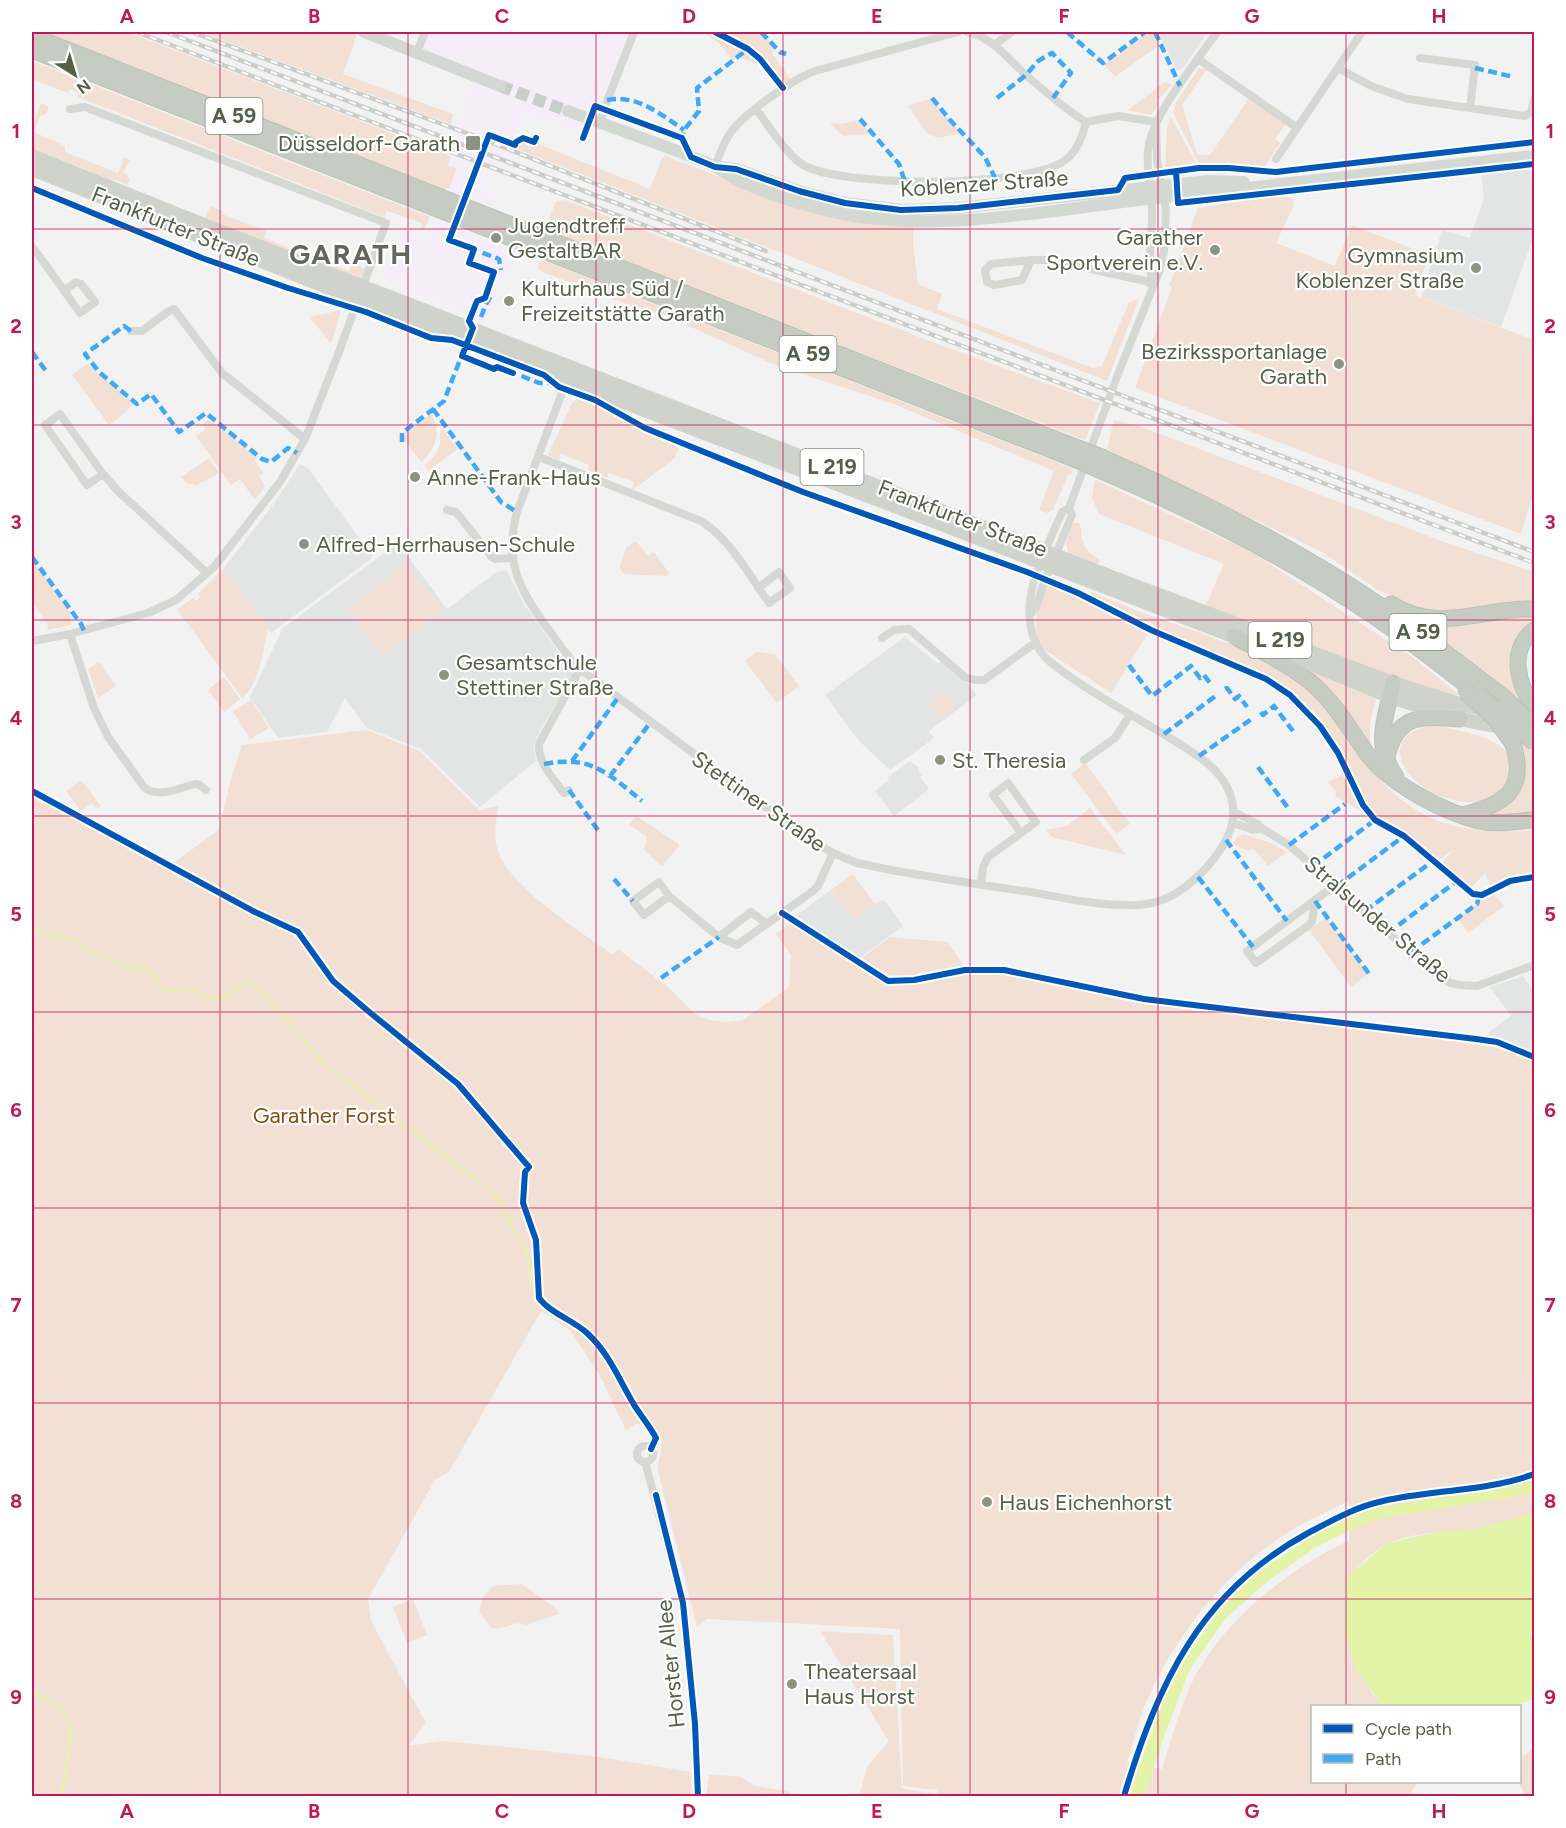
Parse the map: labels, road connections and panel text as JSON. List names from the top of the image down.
{
  "streets": {
    "highway": ["A 59"],
    "main road": ["Koblenzer Straße", "Frankfurter Straße", "L 219"],
    "street": ["Stettiner Straße", "Stralsunder Straße", "Horster Allee"]
  },
  "crossings": [
    ["A 59", "Frankfurter Straße"],
    ["Frankfurter Straße", "Stettiner Straße"],
    ["Stettiner Straße", "Stralsunder Straße"]
  ],
  "districts": ["GARATH"],
  "parks": ["Garather Forst"],
  "places": {
    "transit": ["Düsseldorf-Garath"],
    "other": [
      "Jugendtreff GestaltBAR",
      "Garather Sportverein e.V.",
      "Gymnasium Koblenzer Straße",
      "Kulturhaus Süd / Freizeitstätte Garath",
      "Bezirkssportanlage Garath",
      "Anne-Frank-Haus",
      "Alfred-Herrhausen-Schule",
      "Gesamtschule Stettiner Straße",
      "St. Theresia",
      "Haus Eichenhorst",
      "Theatersaal Haus Horst"
    ]
  },
  "legend": ["Cycle path", "Path"],
  "north": "bottom right",
  "grid": {
    "columns": [
      "A",
      "B",
      "C",
      "D",
      "E",
      "F",
      "G",
      "H"
    ],
    "rows": [
      "1",
      "2",
      "3",
      "4",
      "5",
      "6",
      "7",
      "8",
      "9"
    ]
  }
}
